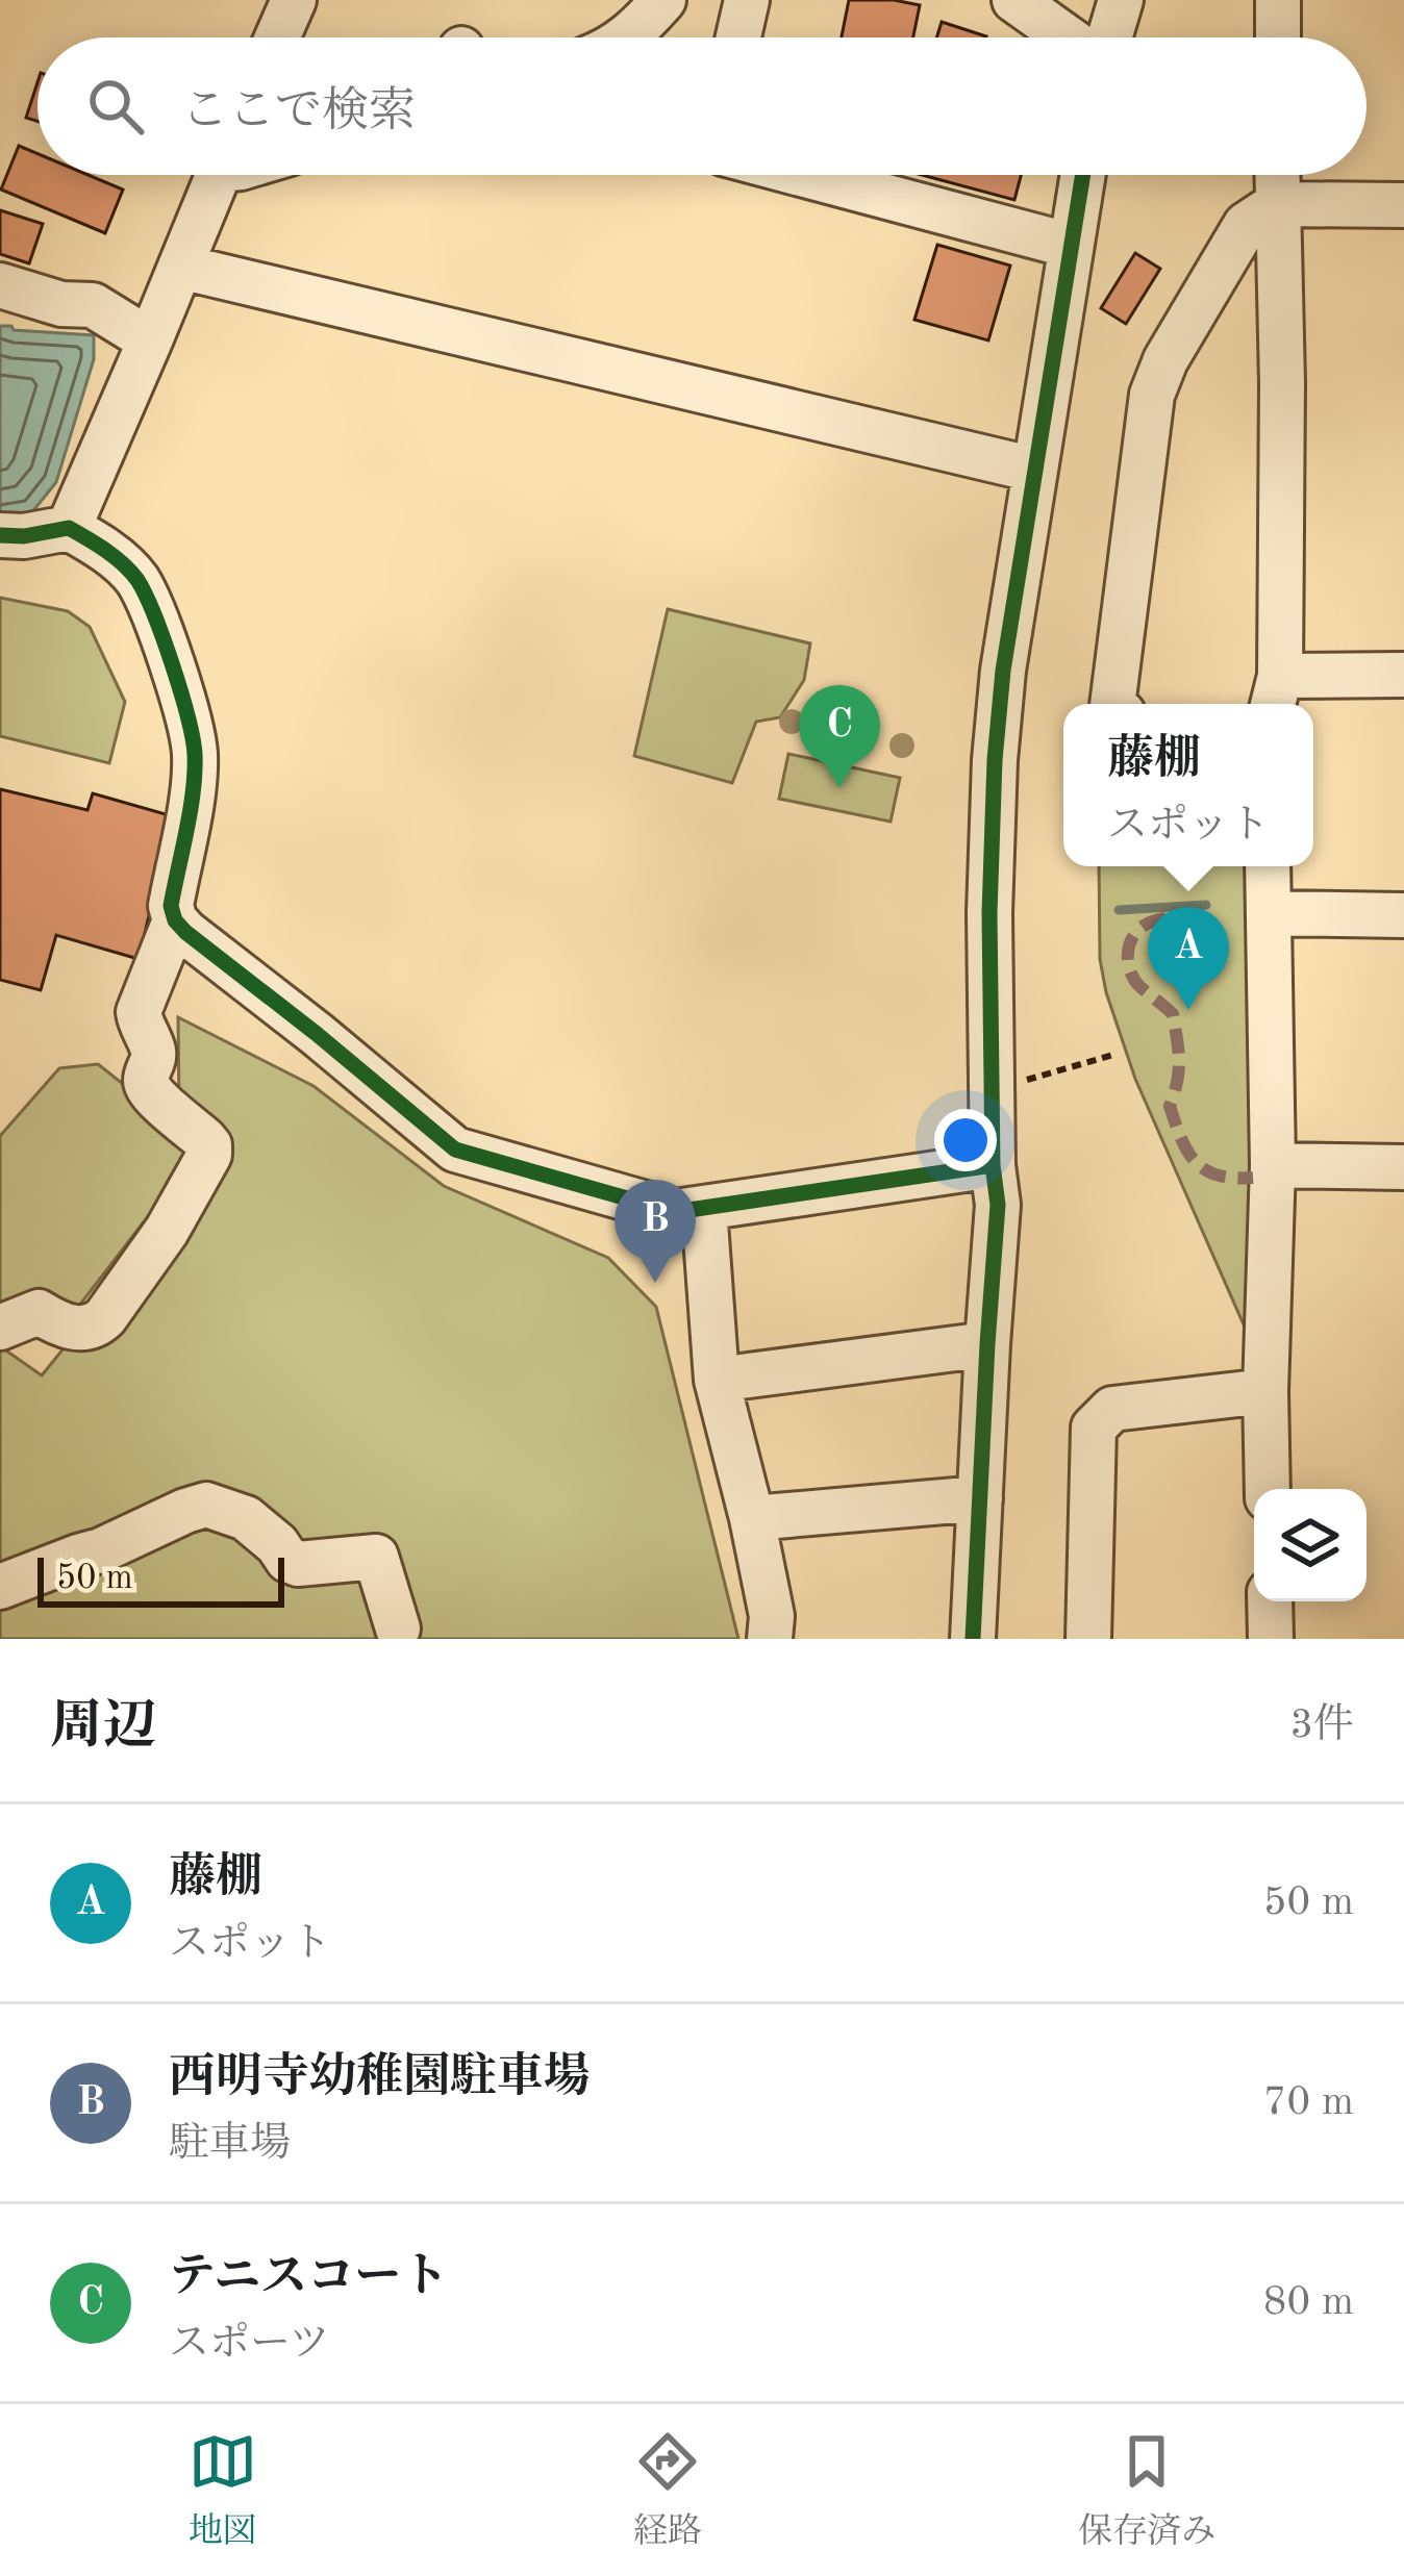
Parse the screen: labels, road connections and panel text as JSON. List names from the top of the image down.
{
  "scale_bar": "50 m",
  "page": {
    "search": "ここで検索",
    "pins": ["C", "A", "B"],
    "popup": ["藤棚", "スポット"],
    "scale": "50 m",
    "heading": ["周辺", "3件"],
    "list": [
      {
        "mark": "A",
        "name": "藤棚",
        "note": "スポット",
        "value": "50 m"
      },
      {
        "mark": "B",
        "name": "西明寺幼稚園駐車場",
        "note": "駐車場",
        "value": "70 m"
      },
      {
        "mark": "C",
        "name": "テニスコート",
        "note": "スポーツ",
        "value": "80 m"
      }
    ],
    "nav": ["地図", "経路", "保存済み"]
  }
}
